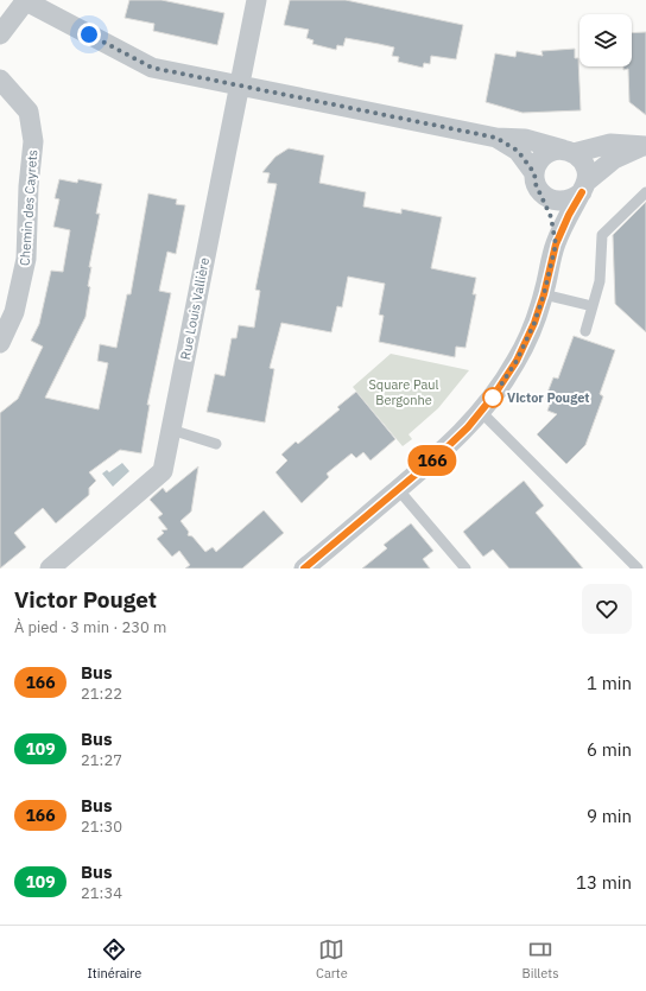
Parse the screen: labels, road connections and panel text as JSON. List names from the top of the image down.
{
  "streets": {
    "street": ["Chemin des Cayrets", "Rue Louis Vallière"]
  },
  "parks": ["Square Paul Bergonhe"],
  "places": ["Victor Pouget"],
  "lines": ["bus line 166"],
  "page": {
    "on_map": "166",
    "heading": ["Victor Pouget", "À pied · 3 min · 230 m"],
    "list": [
      {
        "mark": "166",
        "name": "Bus",
        "note": "21:22",
        "value": "1 min"
      },
      {
        "mark": "109",
        "name": "Bus",
        "note": "21:27",
        "value": "6 min"
      },
      {
        "mark": "166",
        "name": "Bus",
        "note": "21:30",
        "value": "9 min"
      },
      {
        "mark": "109",
        "name": "Bus",
        "note": "21:34",
        "value": "13 min"
      }
    ],
    "tabs": ["Itinéraire", "Carte", "Billets"]
  }
}
